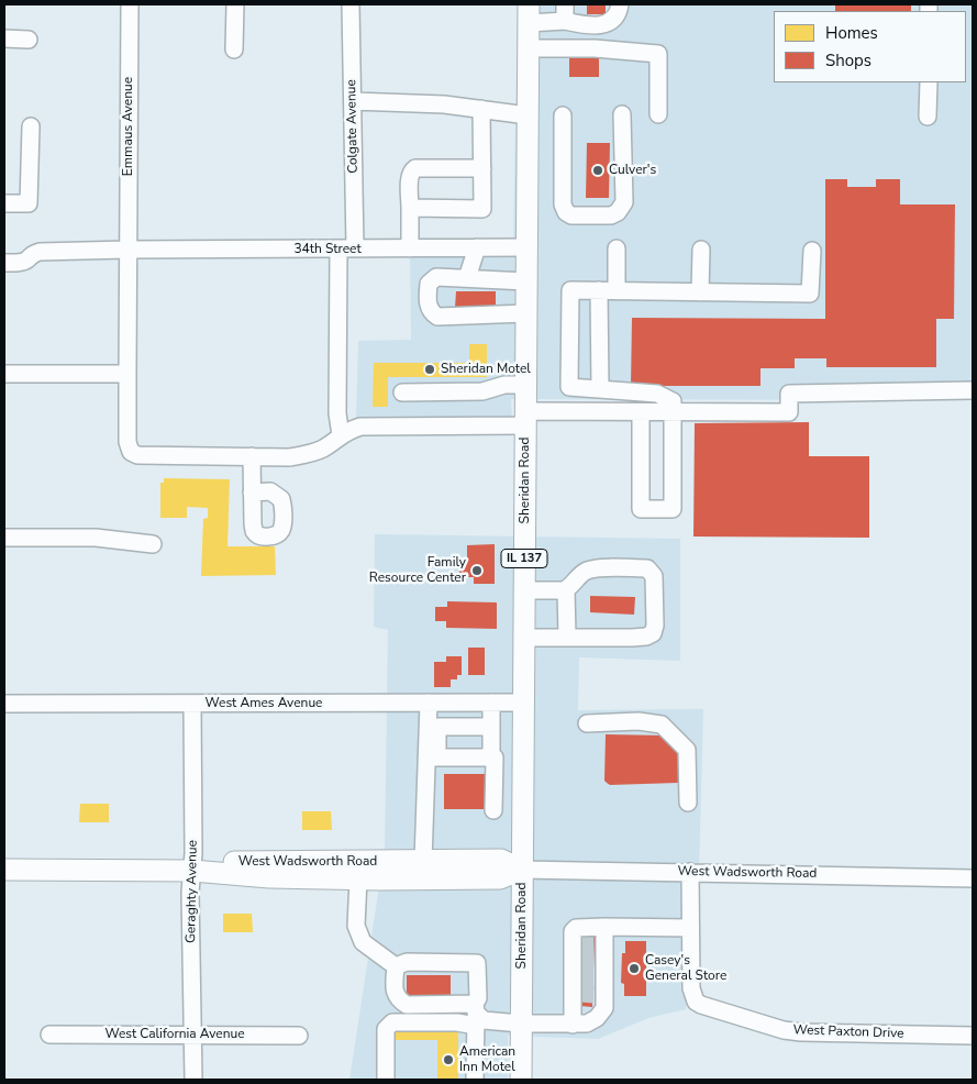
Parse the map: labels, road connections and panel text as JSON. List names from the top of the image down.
{
  "streets": {
    "main road": ["Sheridan Road", "IL 137", "West Wadsworth Road"],
    "street": [
      "Emmaus Avenue",
      "Colgate Avenue",
      "34th Street",
      "West Ames Avenue",
      "Geraghty Avenue",
      "West Paxton Drive",
      "West California Avenue"
    ]
  },
  "crossings": [
    ["Emmaus Avenue", "34th Street"],
    ["Colgate Avenue", "34th Street"],
    ["34th Street", "Sheridan Road"],
    ["Sheridan Road", "IL 137"],
    ["Sheridan Road", "West Ames Avenue"],
    ["Sheridan Road", "West Wadsworth Road"],
    ["West Ames Avenue", "Geraghty Avenue"],
    ["West Wadsworth Road", "Geraghty Avenue"],
    ["West Wadsworth Road", "West Paxton Drive"],
    ["Geraghty Avenue", "West California Avenue"]
  ],
  "places": [
    "Culver's",
    "Sheridan Motel",
    "Family Resource Center",
    "Casey's General Store",
    "American Inn Motel"
  ],
  "legend": ["Homes", "Shops"]
}
